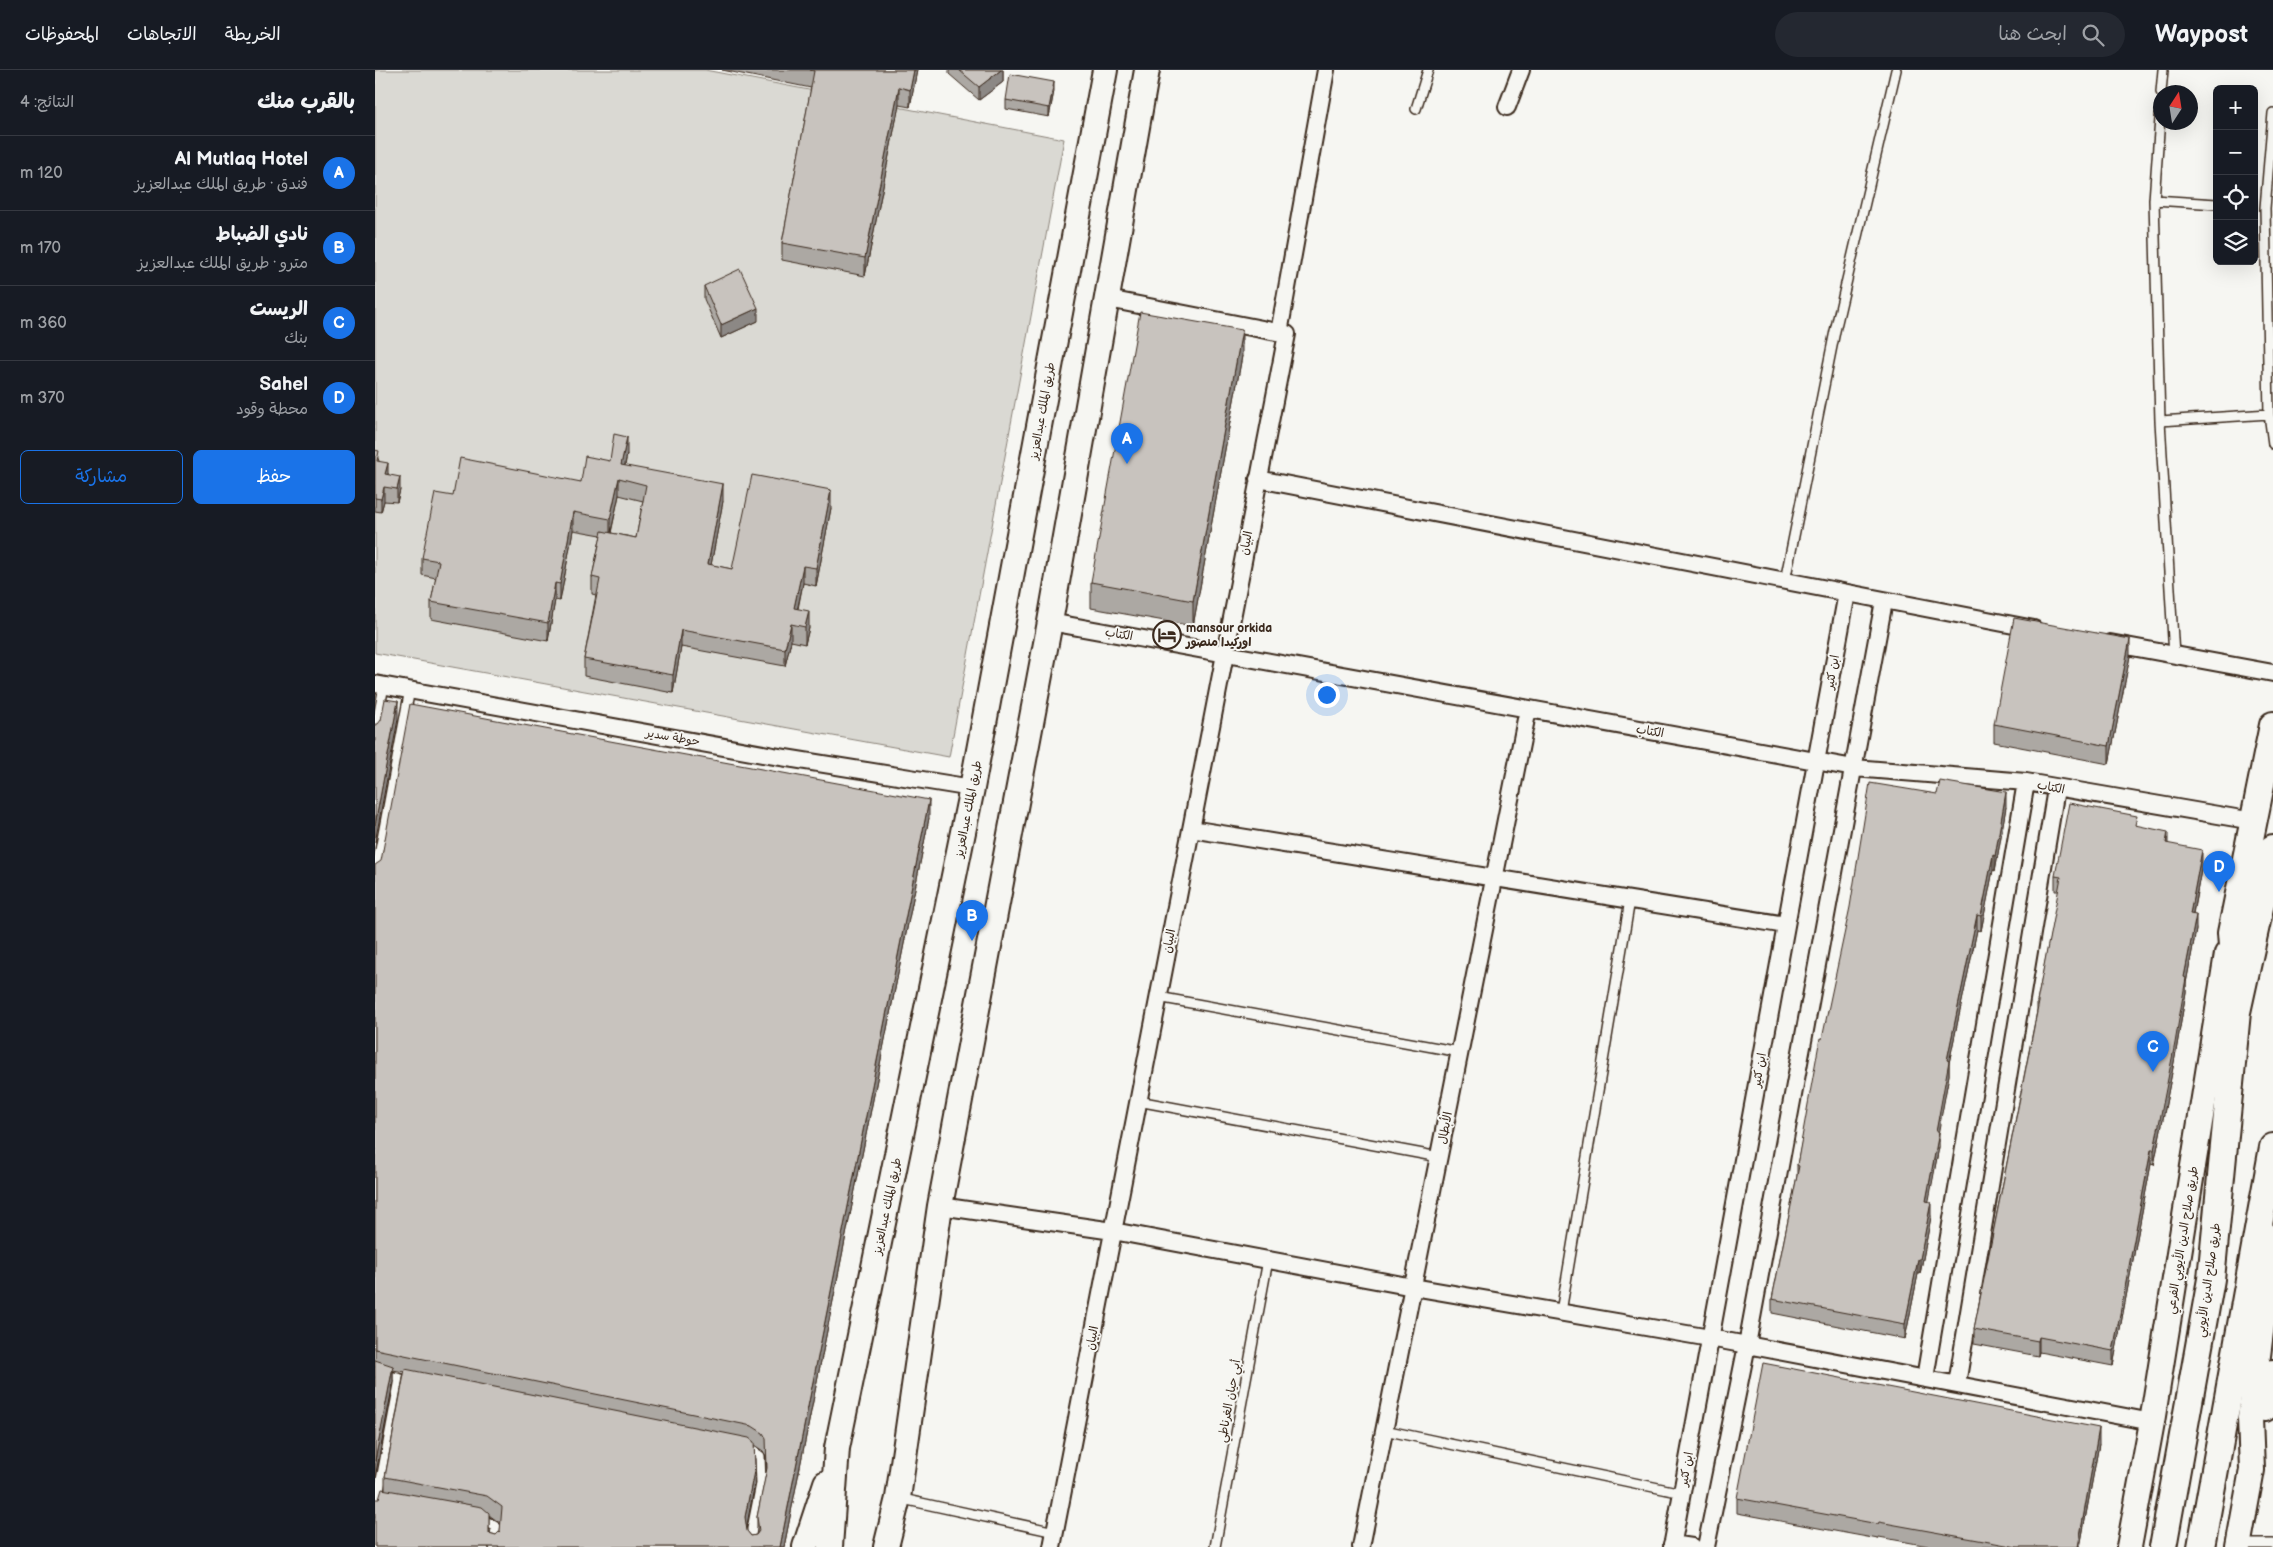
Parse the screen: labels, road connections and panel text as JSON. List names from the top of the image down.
{
  "streets": {
    "main road": ["طريق الملك عبدالعزيز", "طريق صلاح الدين الأيوبي الفرعي", "طريق صلاح الدين الأيوبي"],
    "street": [
      "البيان",
      "الكتاب",
      "ابن كثير",
      "حوطة سدير",
      "الأبطال"
    ],
    "lane": ["أبي حيان الغرناطي"]
  },
  "crossings": [
    ["طريق الملك عبدالعزيز", "حوطة سدير"],
    ["البيان", "الكتاب"],
    ["الكتاب", "ابن كثير"],
    ["الكتاب", "الأبطال"],
    ["الكتاب", "طريق صلاح الدين الأيوبي"],
    ["طريق صلاح الدين الأيوبي الفرعي", "طريق صلاح الدين الأيوبي"]
  ],
  "places": {
    "hotel": ["mansour orkida اوركيدا منصور"]
  },
  "north": "top",
  "page": {
    "header": "Waypost",
    "search": "ابحث هنا",
    "nav": ["الخريطة", "الاتجاهات", "المحفوظات"],
    "heading": ["بالقرب منك", "النتائج: 4"],
    "map_buttons": ["+", "−"],
    "list": [
      {
        "mark": "A",
        "name": "Al Mutlaq Hotel",
        "note": "فندق · طريق الملك عبدالعزيز",
        "value": "120 m"
      },
      {
        "mark": "B",
        "name": "نادي الضباط",
        "note": "مترو · طريق الملك عبدالعزيز",
        "value": "170 m"
      },
      {
        "mark": "C",
        "name": "الريست",
        "note": "بنك",
        "value": "360 m"
      },
      {
        "mark": "D",
        "name": "Sahel",
        "note": "محطة وقود",
        "value": "370 m"
      }
    ],
    "pins": [
      "A",
      "D",
      "B",
      "C"
    ],
    "buttons": ["حفظ", "مشاركة"]
  }
}
